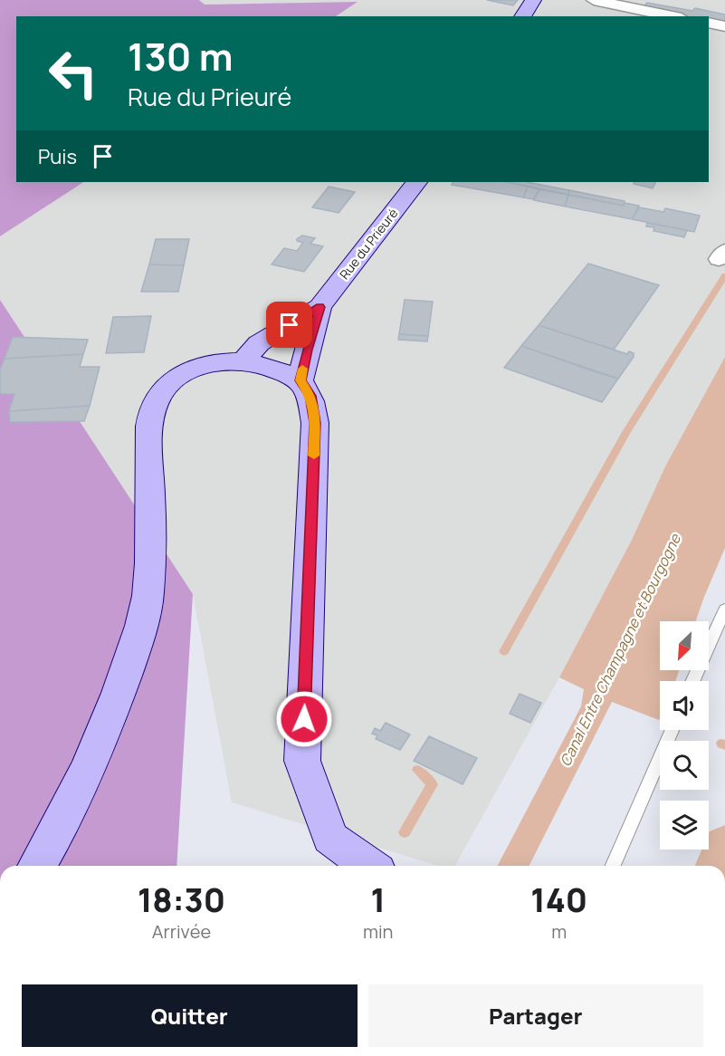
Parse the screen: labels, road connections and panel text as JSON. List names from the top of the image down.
{
  "streets": {
    "street": ["Rue du Prieuré"]
  },
  "water": ["Canal Entre Champagne et Bourgogne"],
  "north": "bottom left",
  "page": {
    "turn": ["130 m", "Rue du Prieuré"],
    "then": "Puis",
    "eta": [
      "18:30",
      "Arrivée",
      "1",
      "min",
      "140",
      "m"
    ],
    "buttons": ["Quitter", "Partager"]
  }
}
